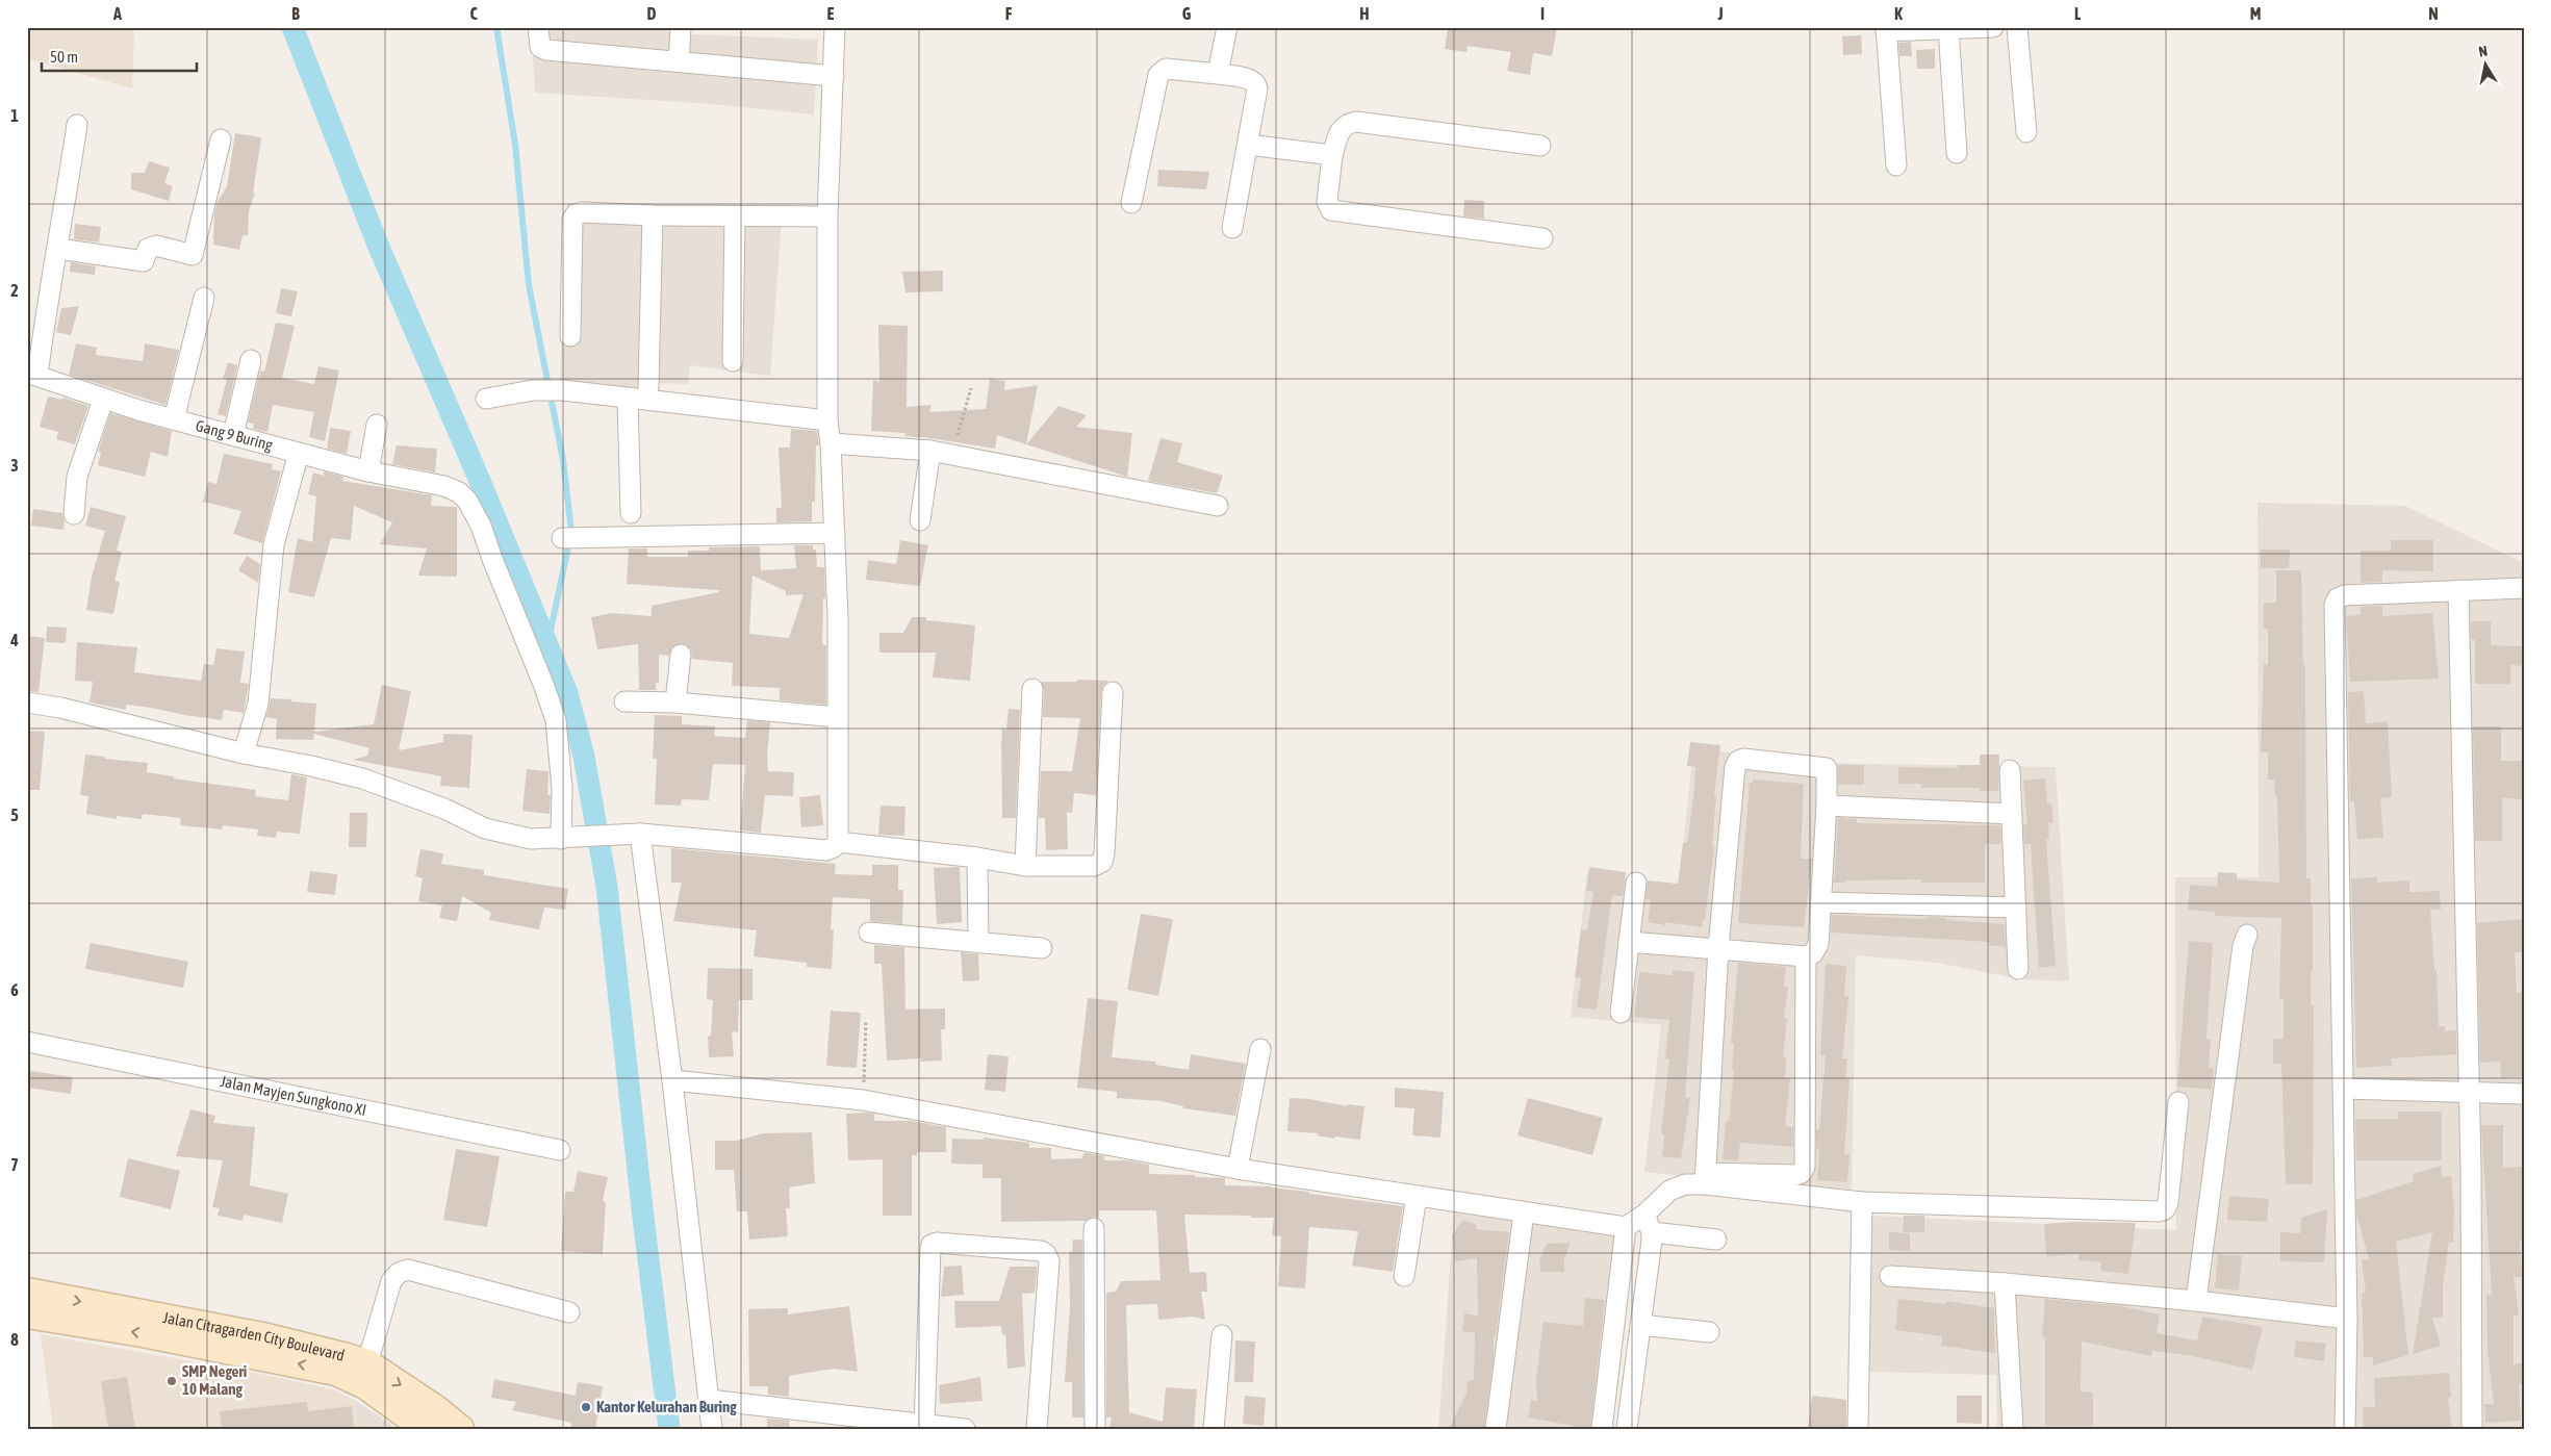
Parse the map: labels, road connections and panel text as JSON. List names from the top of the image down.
{
  "streets": {
    "main road": ["Jalan Citragarden City Boulevard"],
    "street": ["Gang 9 Buring", "Jalan Mayjen Sungkono XI"]
  },
  "places": ["SMP Negeri 10 Malang", "Kantor Kelurahan Buring"],
  "scale_bar": "50 m",
  "north": "top",
  "grid": {
    "columns": [
      "A",
      "B",
      "C",
      "D",
      "E",
      "F",
      "G",
      "H",
      "I",
      "J",
      "K",
      "L",
      "M",
      "N"
    ],
    "rows": [
      "1",
      "2",
      "3",
      "4",
      "5",
      "6",
      "7",
      "8"
    ]
  }
}
